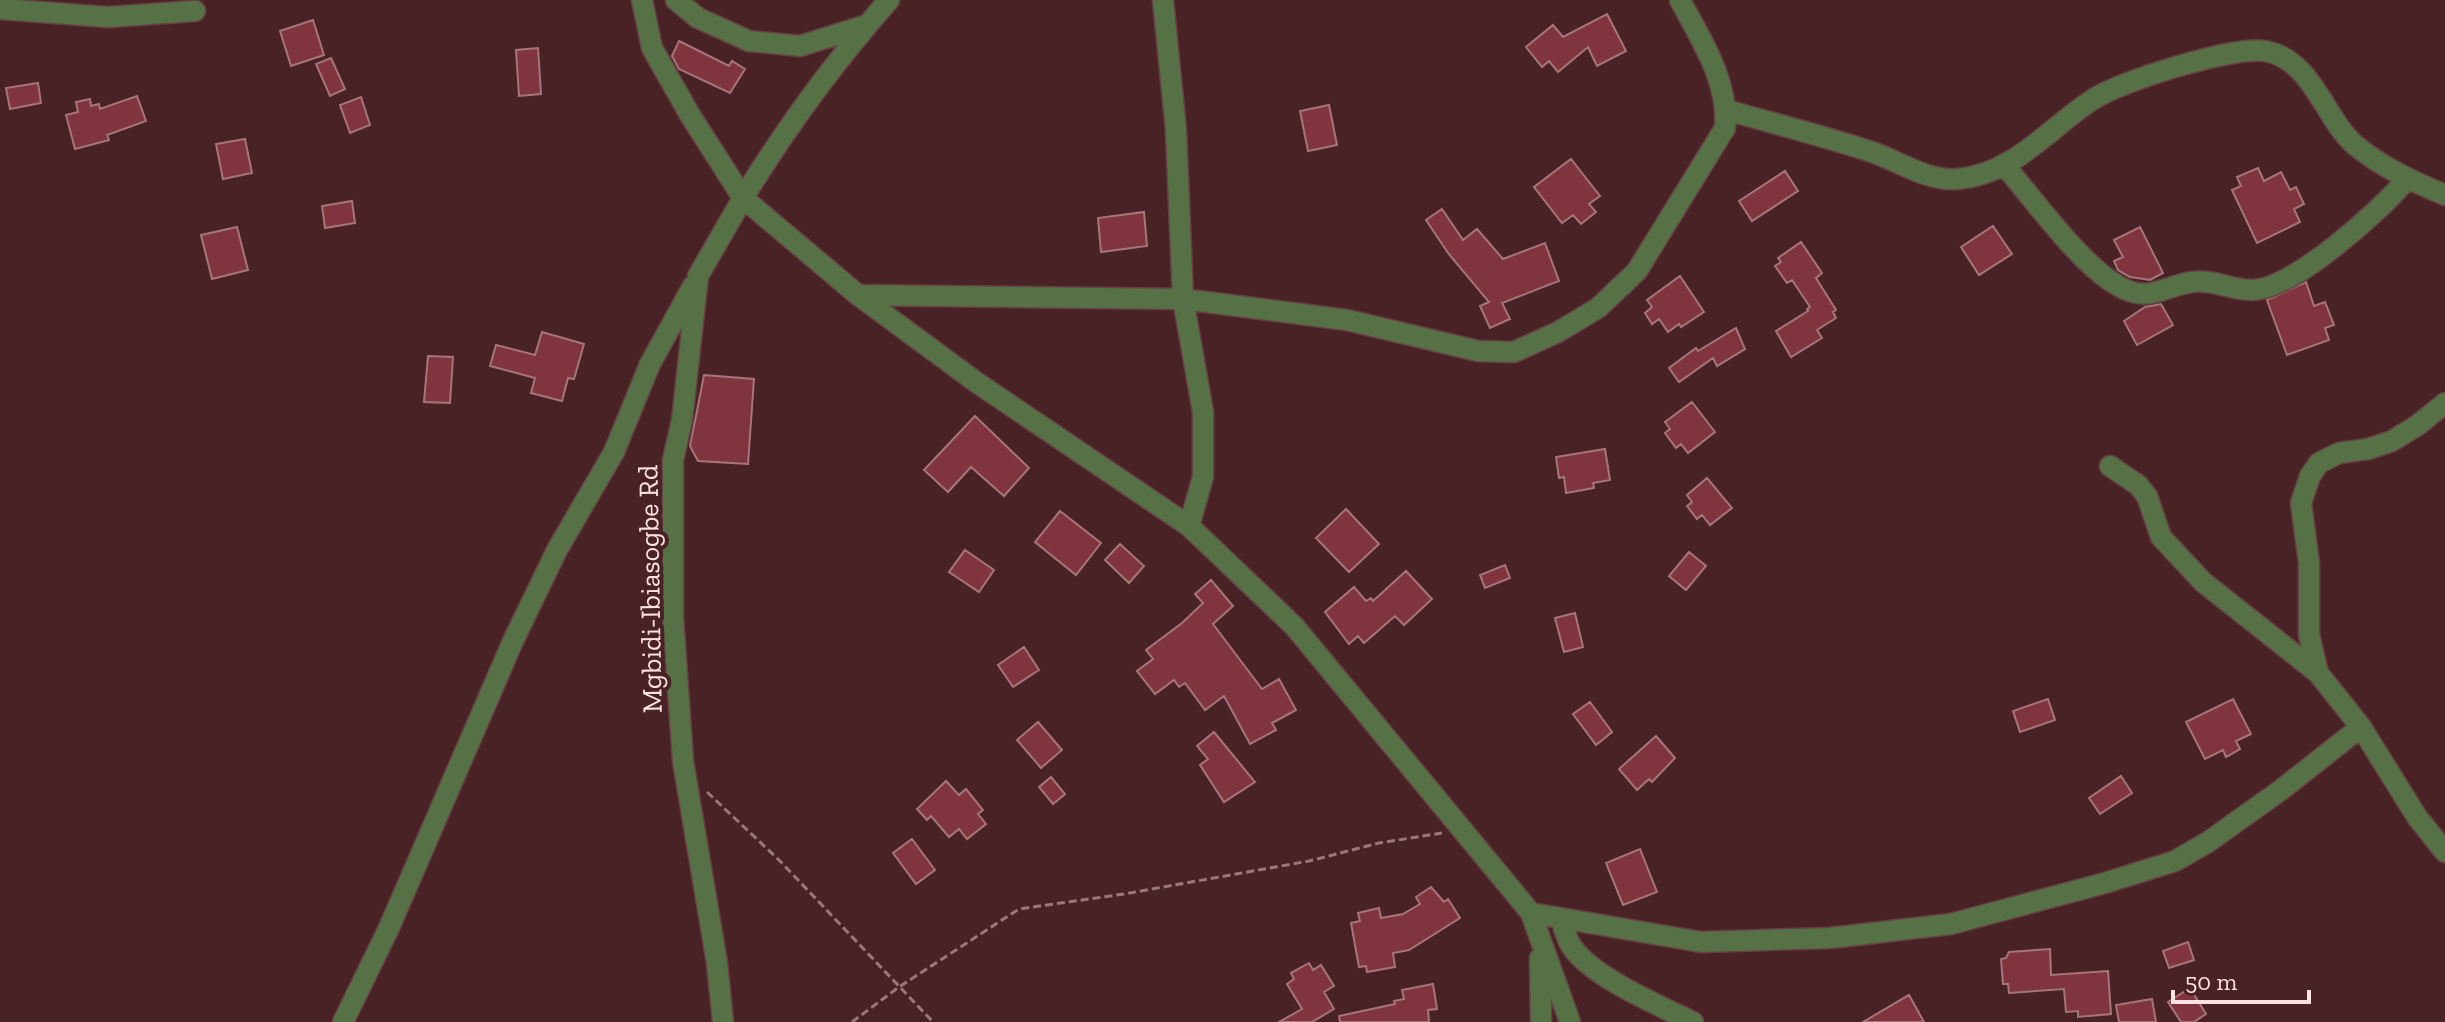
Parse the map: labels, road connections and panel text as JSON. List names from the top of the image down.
{
  "streets": {
    "street": ["Mgbidi-Ibiasogbe Rd"]
  },
  "scale_bar": "50 m"
}
